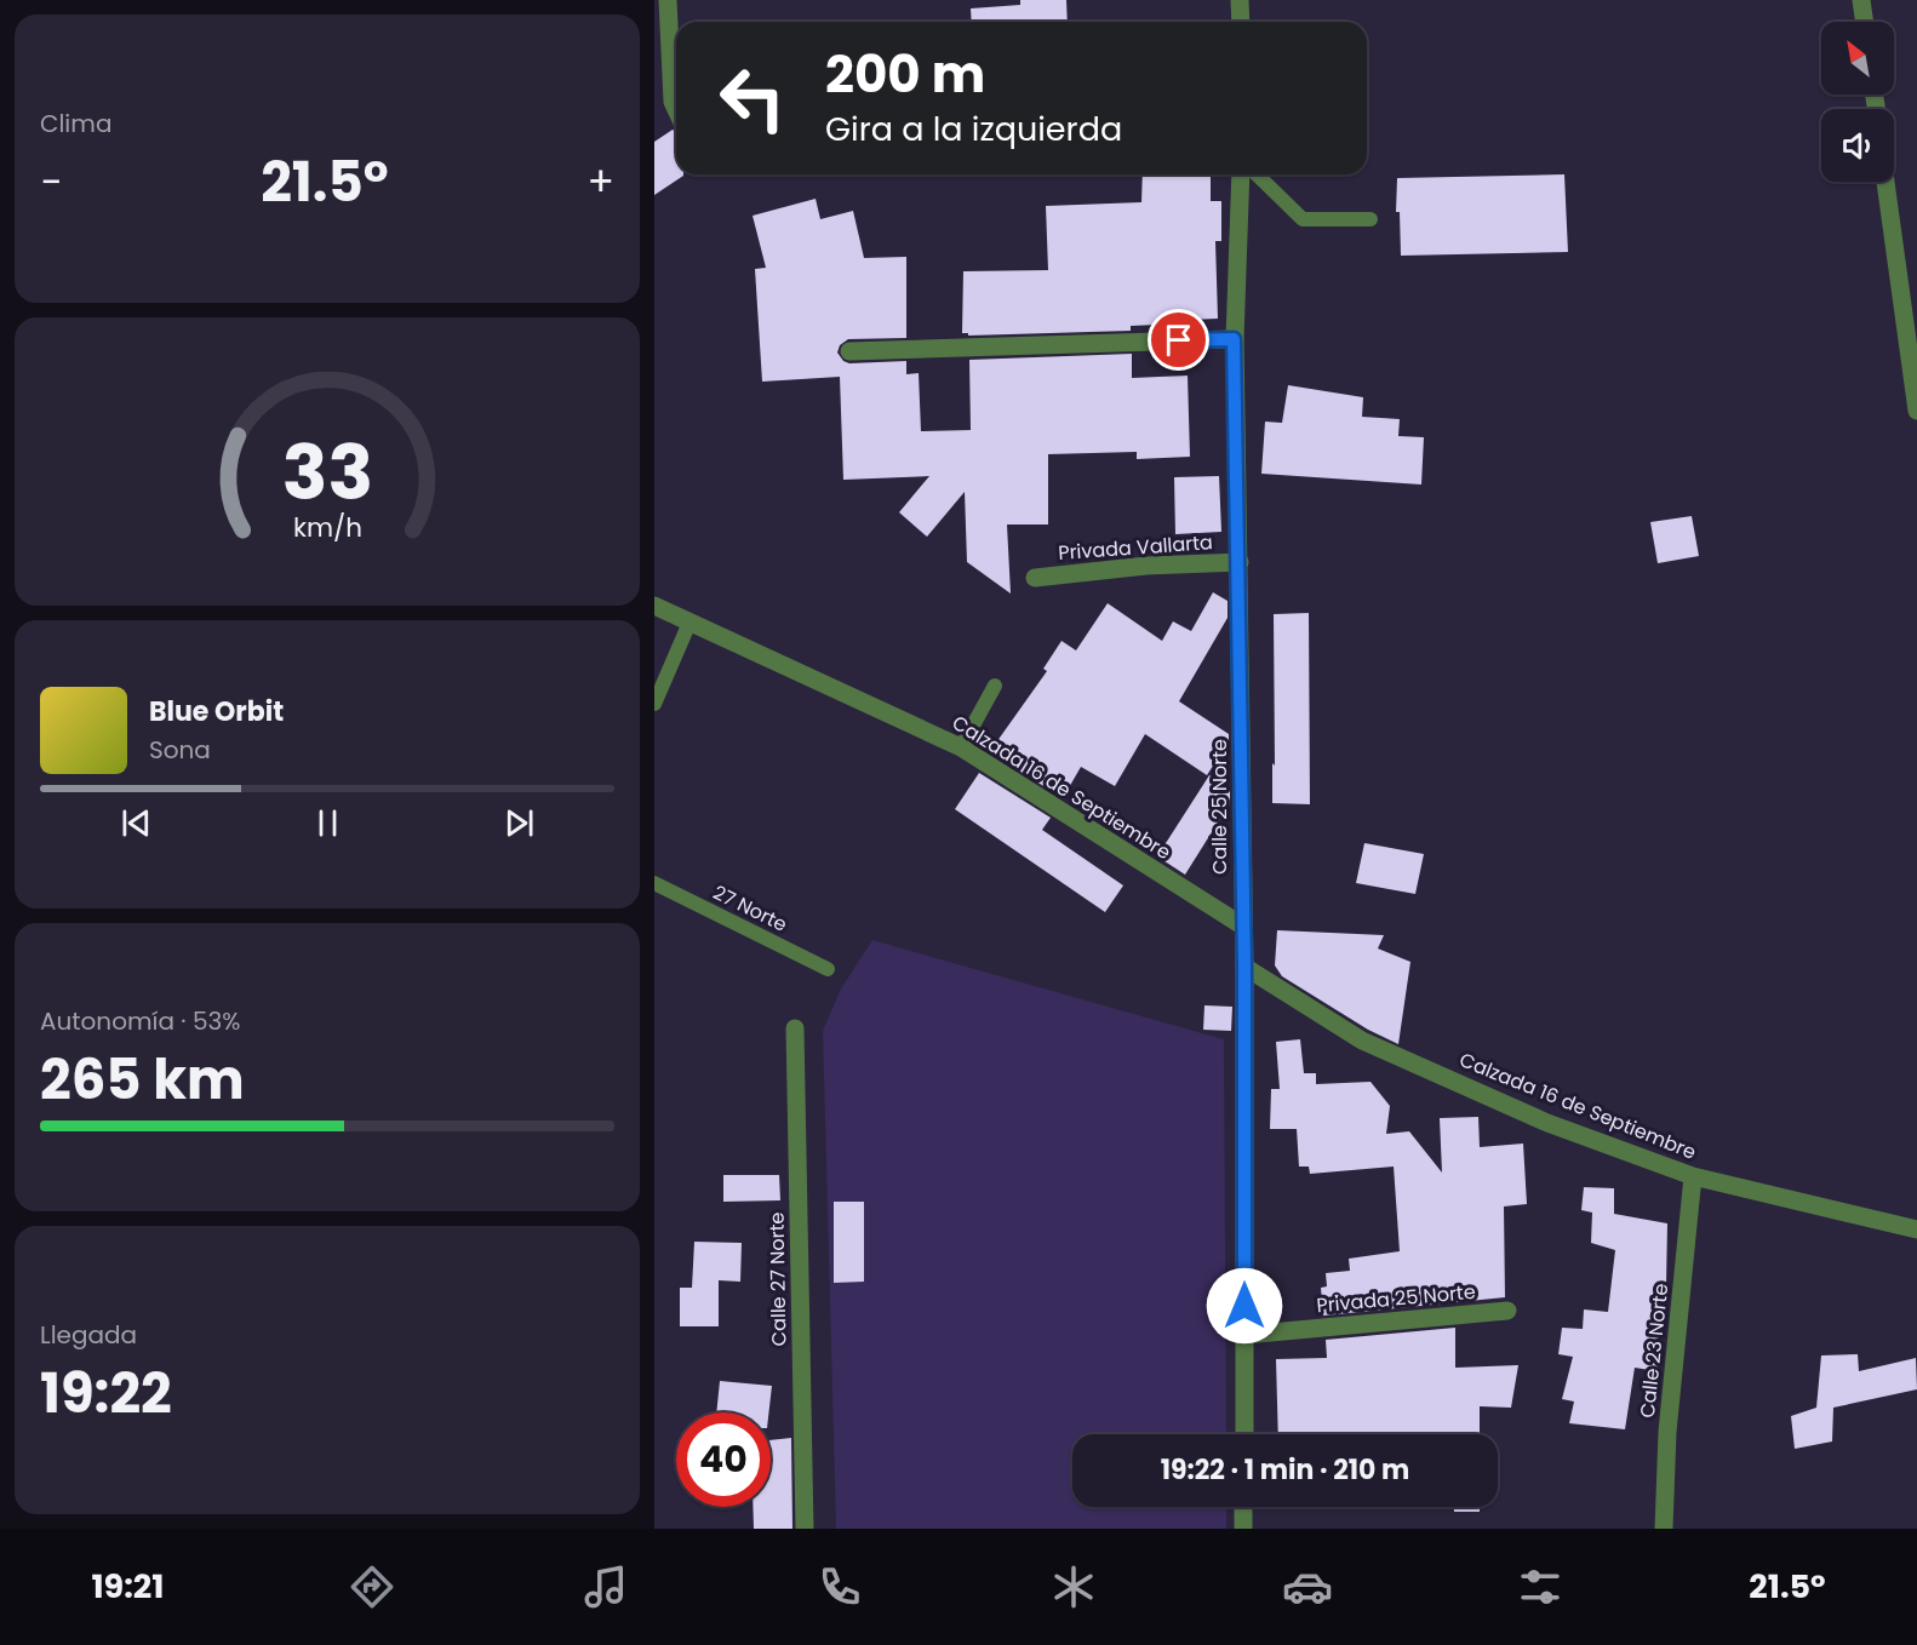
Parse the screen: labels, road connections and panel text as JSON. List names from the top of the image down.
{
  "streets": {
    "street": [
      "Privada Vallarta",
      "Calzada 16 de Septiembre",
      "Calle 25 Norte",
      "Calle 27 Norte",
      "Privada 25 Norte",
      "Calle 23 Norte"
    ],
    "lane": ["27 Norte"]
  },
  "crossings": [
    ["Privada Vallarta", "Calle 25 Norte"],
    ["Calzada 16 de Septiembre", "Calle 25 Norte"],
    ["Calzada 16 de Septiembre", "Calle 23 Norte"],
    ["Calle 25 Norte", "Privada 25 Norte"]
  ],
  "north": "top left",
  "page": {
    "tile": [
      "Clima",
      ["Autonomía · 53%", "265 km"],
      ["Llegada", "19:22"]
    ],
    "turn": ["200 m", "Gira a la izquierda"],
    "heat": ["−", "21.5°", "+"],
    "song": ["Blue Orbit", "Sona"],
    "limit": "40",
    "trip": "19:22 · 1 min · 210 m",
    "tabs": ["19:21", "21.5°"],
    "gauge": ["33", "km/h"]
  }
}
